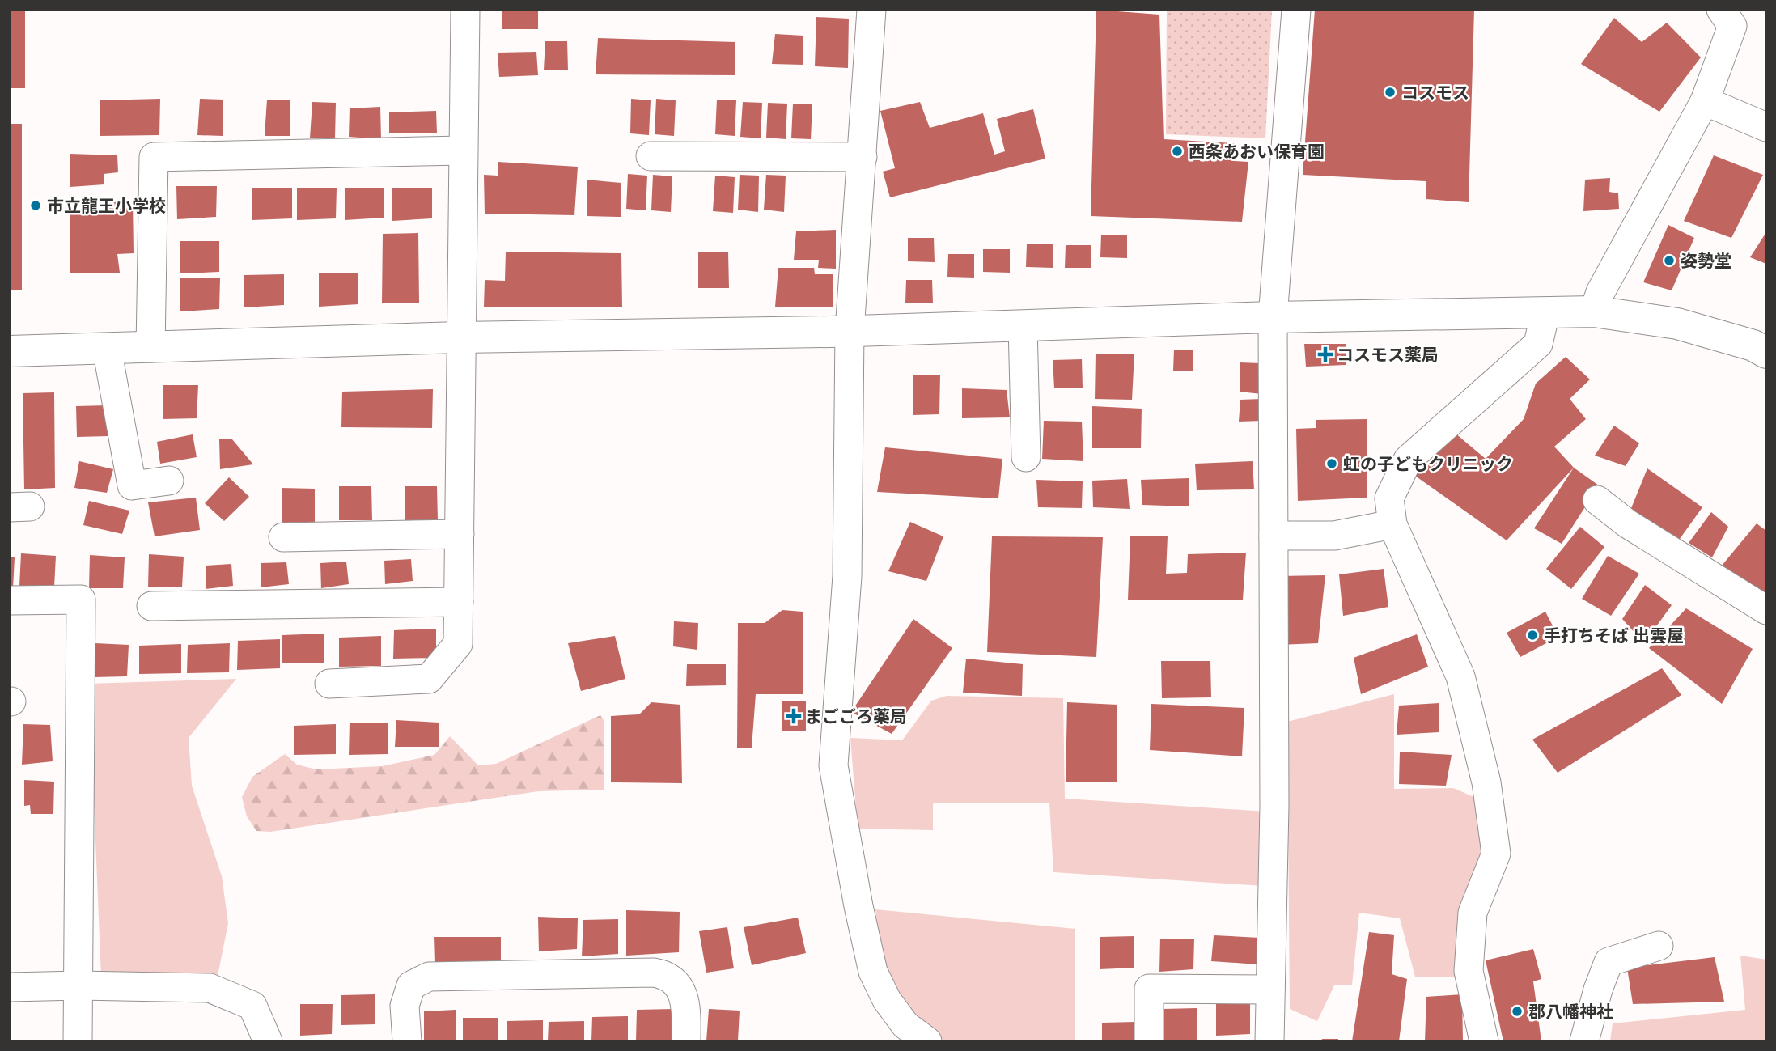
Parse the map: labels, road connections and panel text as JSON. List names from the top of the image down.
{
  "places": {
    "other": [
      "コスモス",
      "西条あおい保育園",
      "市立龍王小学校",
      "姿勢堂",
      "虹の子どもクリニック",
      "手打ちそば 出雲屋",
      "郡八幡神社"
    ],
    "health": ["コスモス薬局", "まごごろ薬局"]
  }
}
